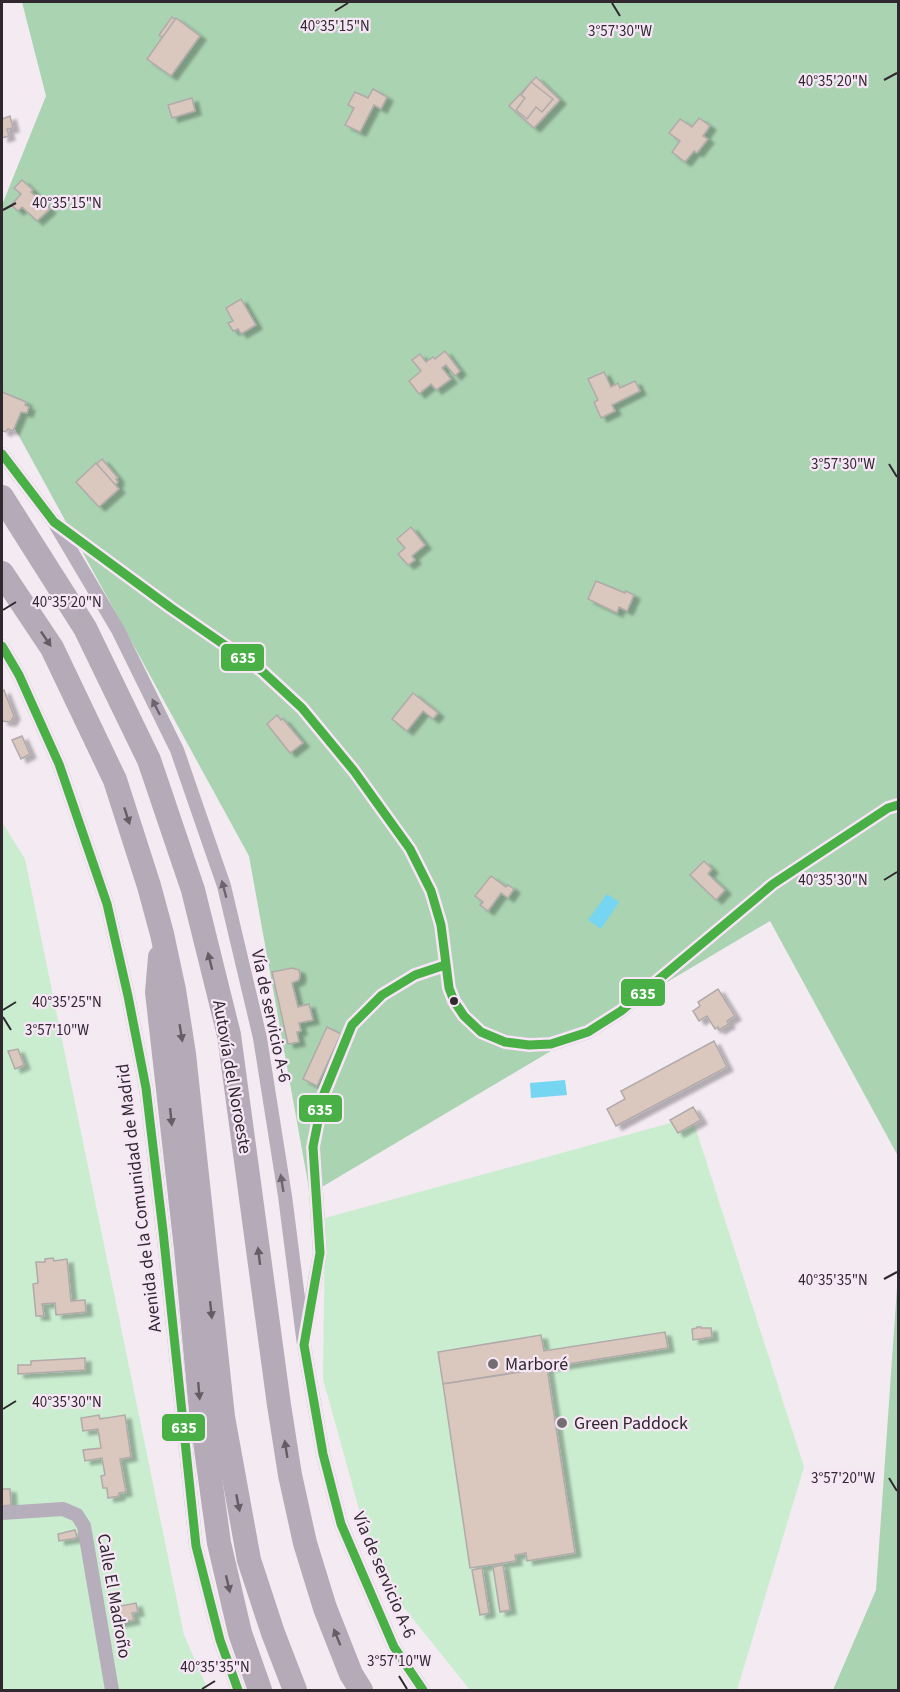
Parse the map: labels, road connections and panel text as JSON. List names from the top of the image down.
{
  "streets": {
    "highway": ["Autovía del Noroeste"],
    "street": ["Vía de servicio A-6", "Avenida de la Comunidad de Madrid", "Calle El Madroño"]
  },
  "one_way": ["Vía de servicio A-6"],
  "places": ["Marboré", "Green Paddock"],
  "lines": ["transit line 635"],
  "coordinates": [
    "40°35'15\"N",
    "3°57'30\"W",
    "40°35'20\"N",
    "40°35'30\"N",
    "40°35'25\"N",
    "3°57'10\"W",
    "40°35'35\"N",
    "3°57'20\"W"
  ]
}
